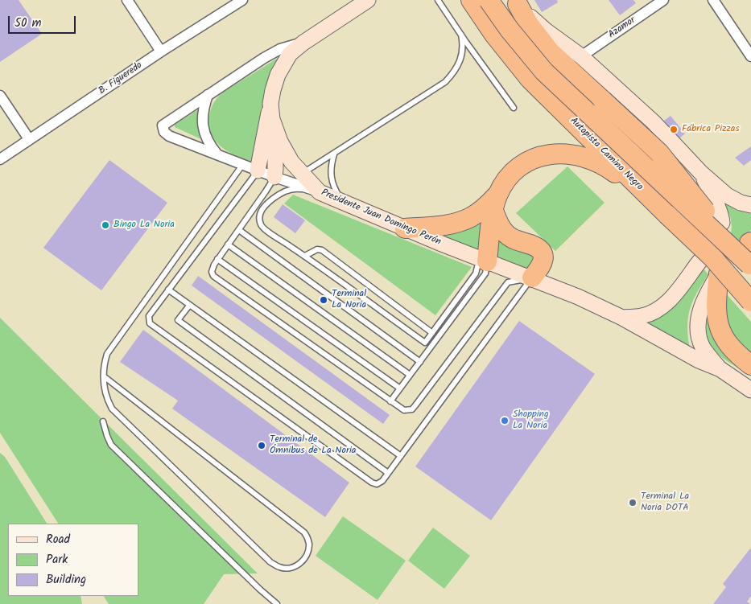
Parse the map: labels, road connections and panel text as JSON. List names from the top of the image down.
{
  "streets": {
    "highway": ["Autopista Camino Negro"],
    "street": ["Azamor", "B. Figueredo", "Presidente Juan Domingo Perón"]
  },
  "places": [
    "Fábrica Pizzas",
    "Bingo La Noria",
    "Terminal La Noria",
    "Shopping La Noria",
    "Terminal de Ómnibus de La Noria",
    "Terminal La Noria DOTA"
  ],
  "legend": ["Road", "Park", "Building"],
  "scale_bar": "50 m"
}
